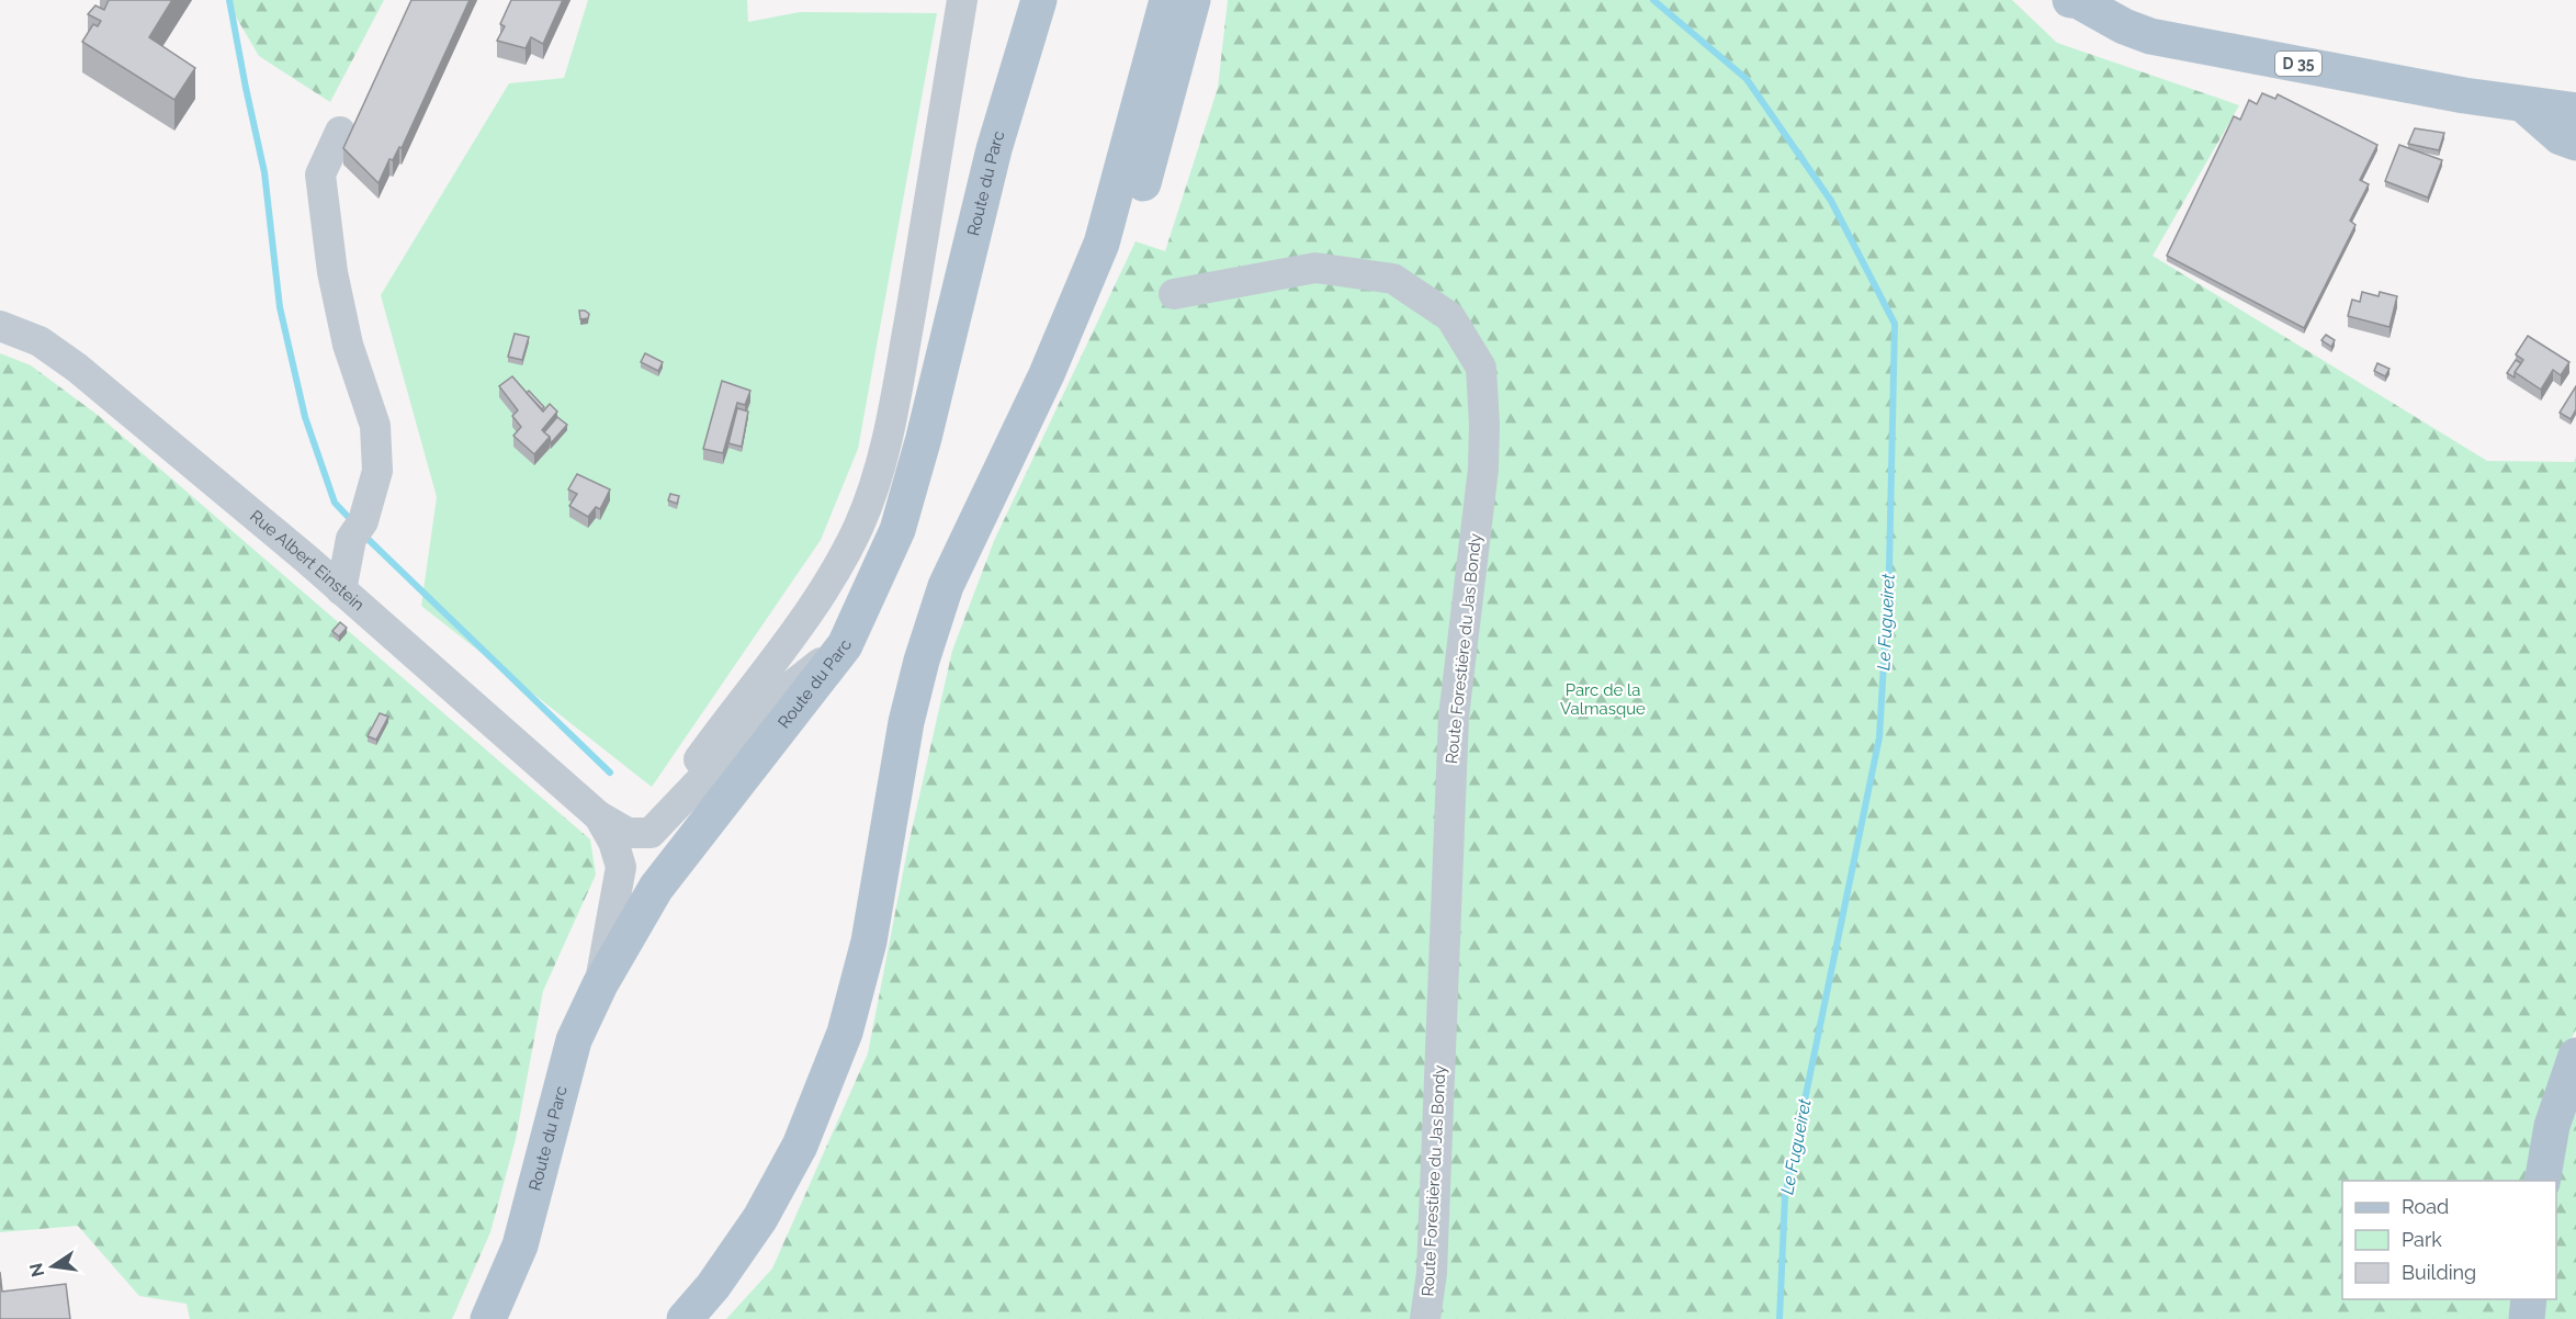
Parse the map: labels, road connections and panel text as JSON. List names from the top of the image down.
{
  "streets": {
    "main road": ["D 35", "Route du Parc"],
    "street": ["Rue Albert Einstein", "Route Forestière du Jas Bondy"]
  },
  "water": ["Le Fugueiret"],
  "parks": ["Parc de la Valmasque"],
  "legend": ["Road", "Park", "Building"],
  "north": "left"
}
